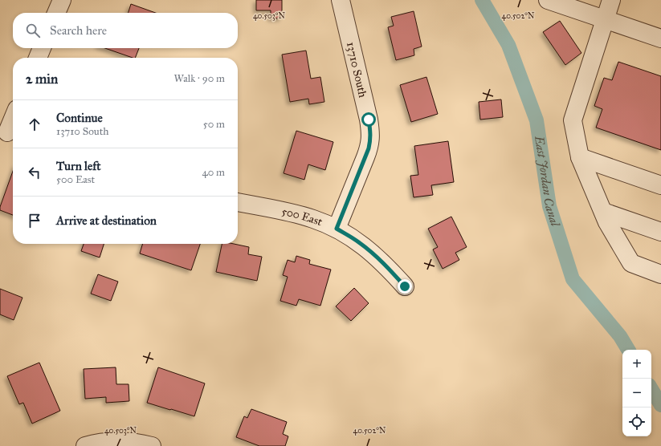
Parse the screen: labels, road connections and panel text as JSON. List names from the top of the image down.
{
  "streets": {
    "street": ["13710 South", "500 East"]
  },
  "crossings": [
    ["13710 South", "500 East"]
  ],
  "water": ["East Jordan Canal"],
  "page": {
    "search": "Search here",
    "heading": ["2 min", "Walk · 90 m"],
    "list": [
      ["Continue", "13710 South", "50 m"],
      ["Turn left", "500 East", "40 m"],
      "Arrive at destination"
    ],
    "map_buttons": ["+", "−"]
  },
  "coordinates": ["40.503°N", "40.502°N"]
}
